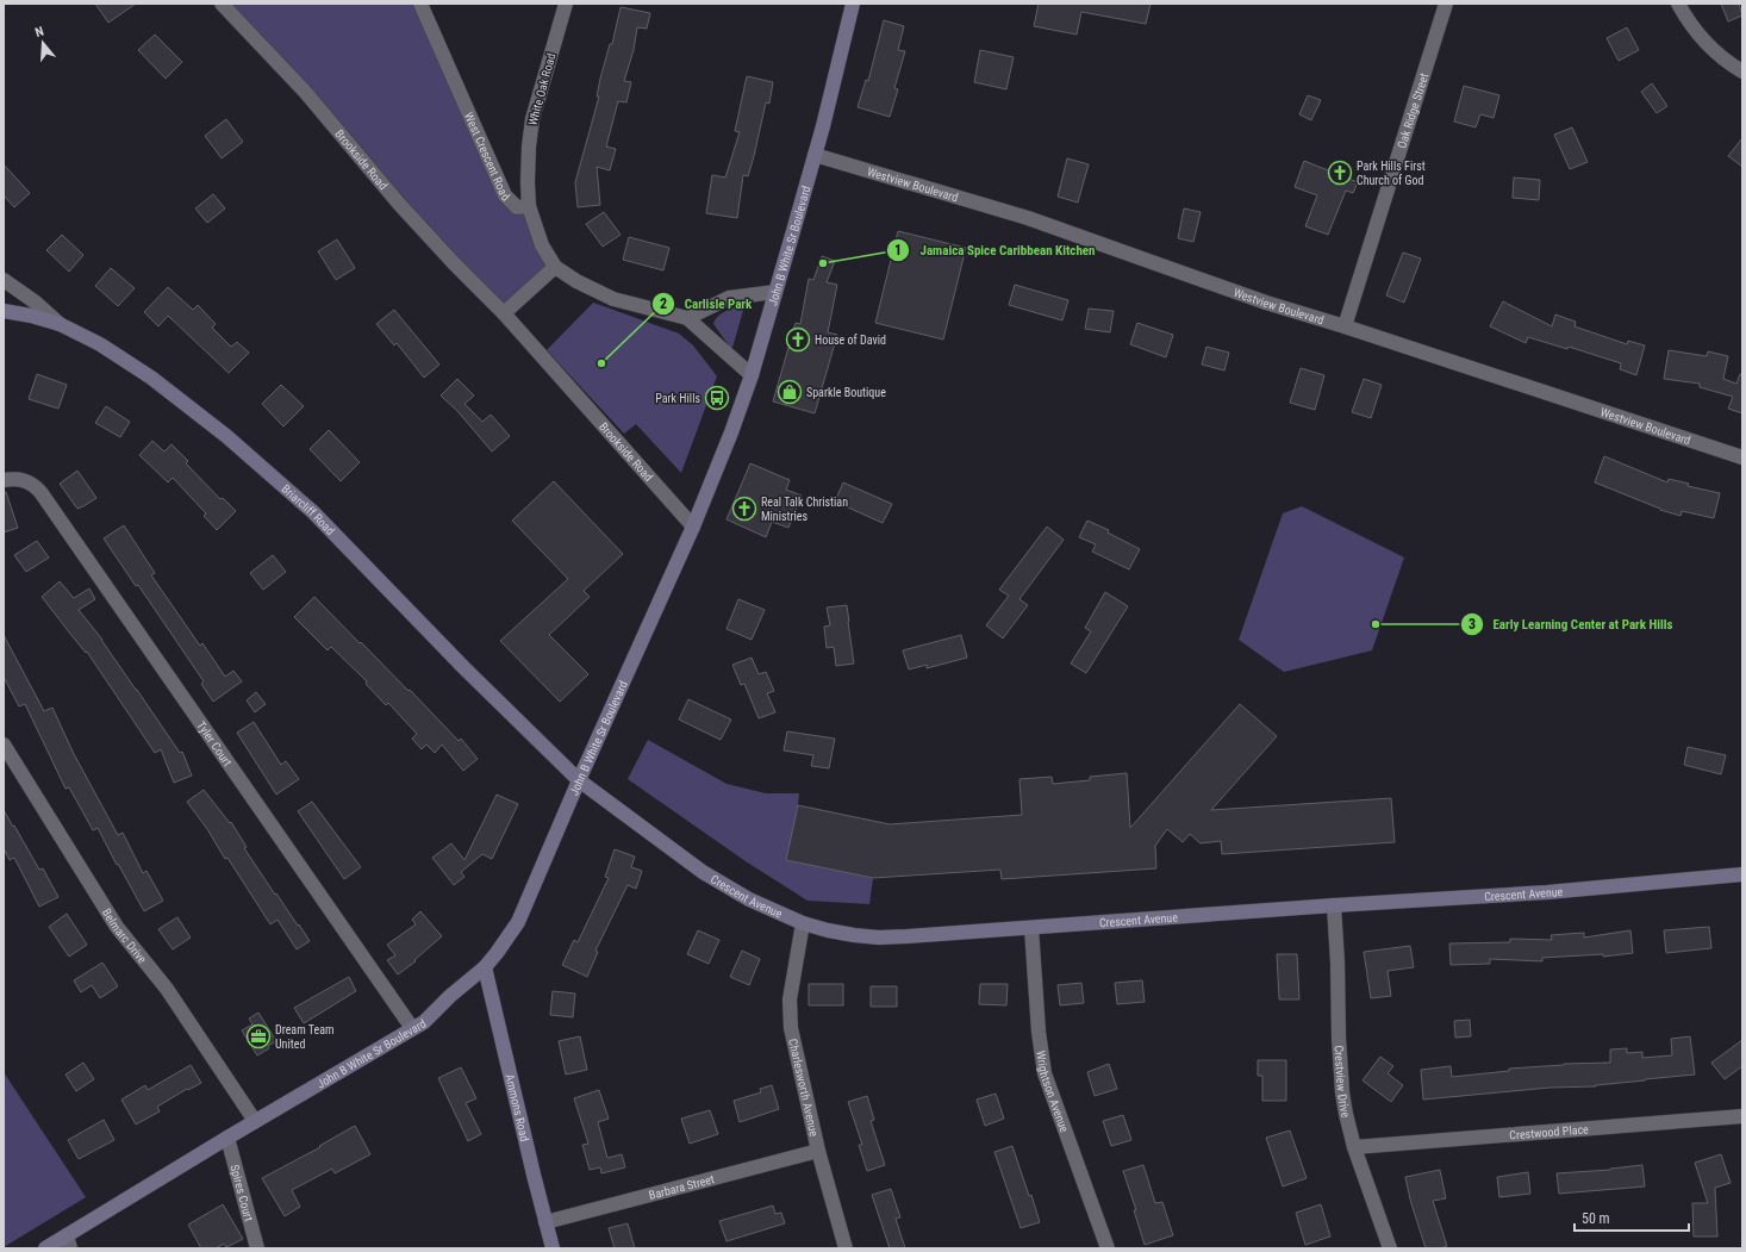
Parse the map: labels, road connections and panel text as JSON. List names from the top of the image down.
{
  "streets": {
    "street": [
      "White Oak Road",
      "Oak Ridge Street",
      "West Crescent Road",
      "Brookside Road",
      "Westview Boulevard",
      "John B White Sr Boulevard",
      "Briarcliff Road",
      "Tyler Court",
      "Crescent Avenue",
      "Belmarc Drive",
      "Crestview Drive",
      "Charlesworth Avenue",
      "Wrightson Avenue",
      "Ammons Road",
      "Crestwood Place",
      "Barbara Street",
      "Spires Court"
    ]
  },
  "crossings": [
    ["White Oak Road", "West Crescent Road"],
    ["Oak Ridge Street", "Westview Boulevard"],
    ["West Crescent Road", "John B White Sr Boulevard"],
    ["Brookside Road", "John B White Sr Boulevard"],
    ["Westview Boulevard", "John B White Sr Boulevard"],
    ["John B White Sr Boulevard", "Briarcliff Road"],
    ["John B White Sr Boulevard", "Tyler Court"],
    ["John B White Sr Boulevard", "Crescent Avenue"],
    ["John B White Sr Boulevard", "Belmarc Drive"],
    ["John B White Sr Boulevard", "Ammons Road"],
    ["John B White Sr Boulevard", "Spires Court"],
    ["Briarcliff Road", "Crescent Avenue"],
    ["Crescent Avenue", "Crestview Drive"],
    ["Crescent Avenue", "Charlesworth Avenue"],
    ["Crescent Avenue", "Wrightson Avenue"],
    ["Crestview Drive", "Crestwood Place"],
    ["Charlesworth Avenue", "Barbara Street"],
    ["Ammons Road", "Barbara Street"]
  ],
  "places": {
    "church": ["Park Hills First Church of God", "House of David", "Real Talk Christian Ministries"],
    "other": ["Jamaica Spice Caribbean Kitchen", "Carlisle Park", "Early Learning Center at Park Hills"],
    "shop": ["Sparkle Boutique"],
    "bus stop": ["Park Hills"],
    "office": ["Dream Team United"]
  },
  "scale_bar": "50 m",
  "north": "top"
}
